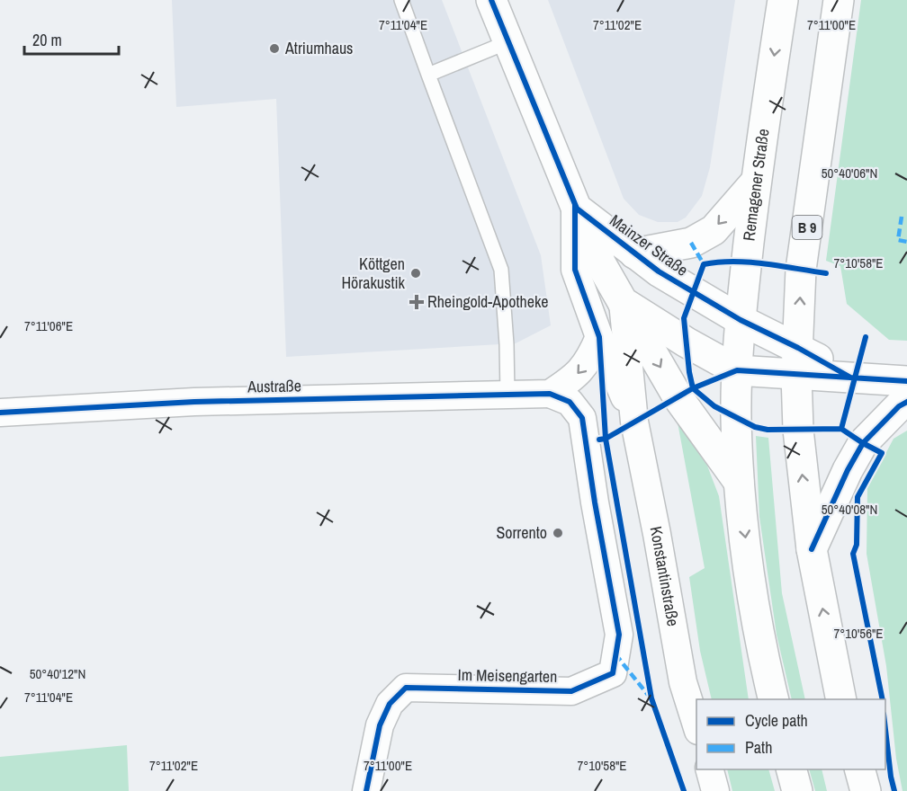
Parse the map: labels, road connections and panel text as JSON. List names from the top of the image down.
{
  "streets": {
    "main road": ["Remagener Straße", "B 9", "Mainzer Straße"],
    "street": ["Austraße", "Konstantinstraße", "Im Meisengarten"]
  },
  "crossings": [
    ["Remagener Straße", "Mainzer Straße"],
    ["B 9", "Mainzer Straße"],
    ["Mainzer Straße", "Konstantinstraße"],
    ["Austraße", "Im Meisengarten"]
  ],
  "places": {
    "other": ["Atriumhaus", "Köttgen Hörakustik", "Sorrento"],
    "health": ["Rheingold-Apotheke"]
  },
  "legend": ["Cycle path", "Path"],
  "scale_bar": "20 m",
  "coordinates": [
    "7°11'04\"E",
    "7°11'02\"E",
    "7°11'00\"E",
    "50°40'06\"N",
    "7°10'58\"E",
    "7°11'06\"E",
    "50°40'08\"N",
    "7°10'56\"E",
    "50°40'12\"N"
  ]
}
